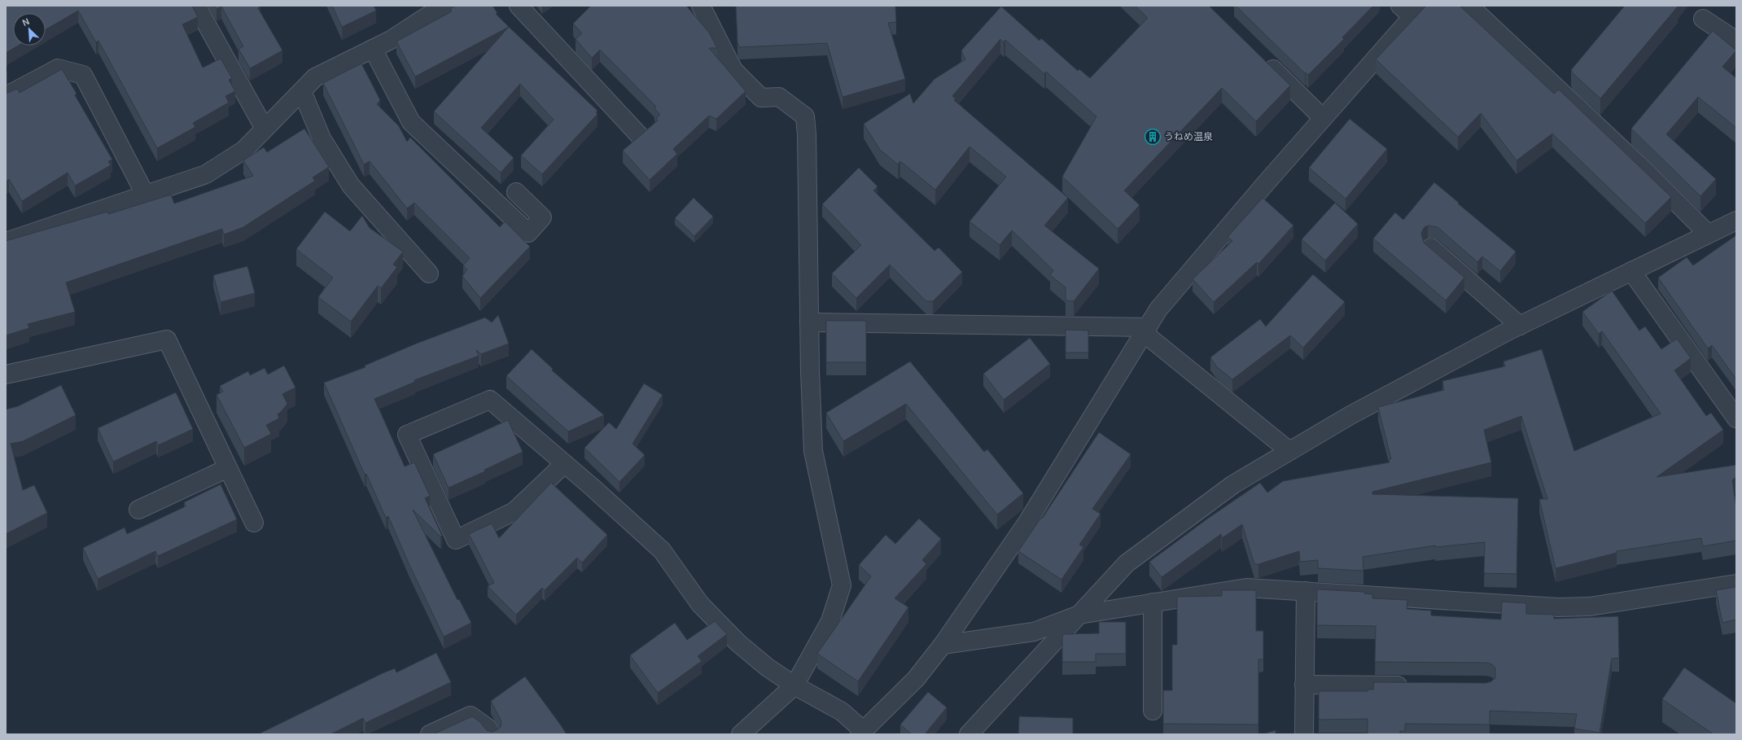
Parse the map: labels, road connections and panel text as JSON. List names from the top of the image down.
{
  "places": {
    "building": ["うねめ温泉"]
  },
  "north": "top left"
}
